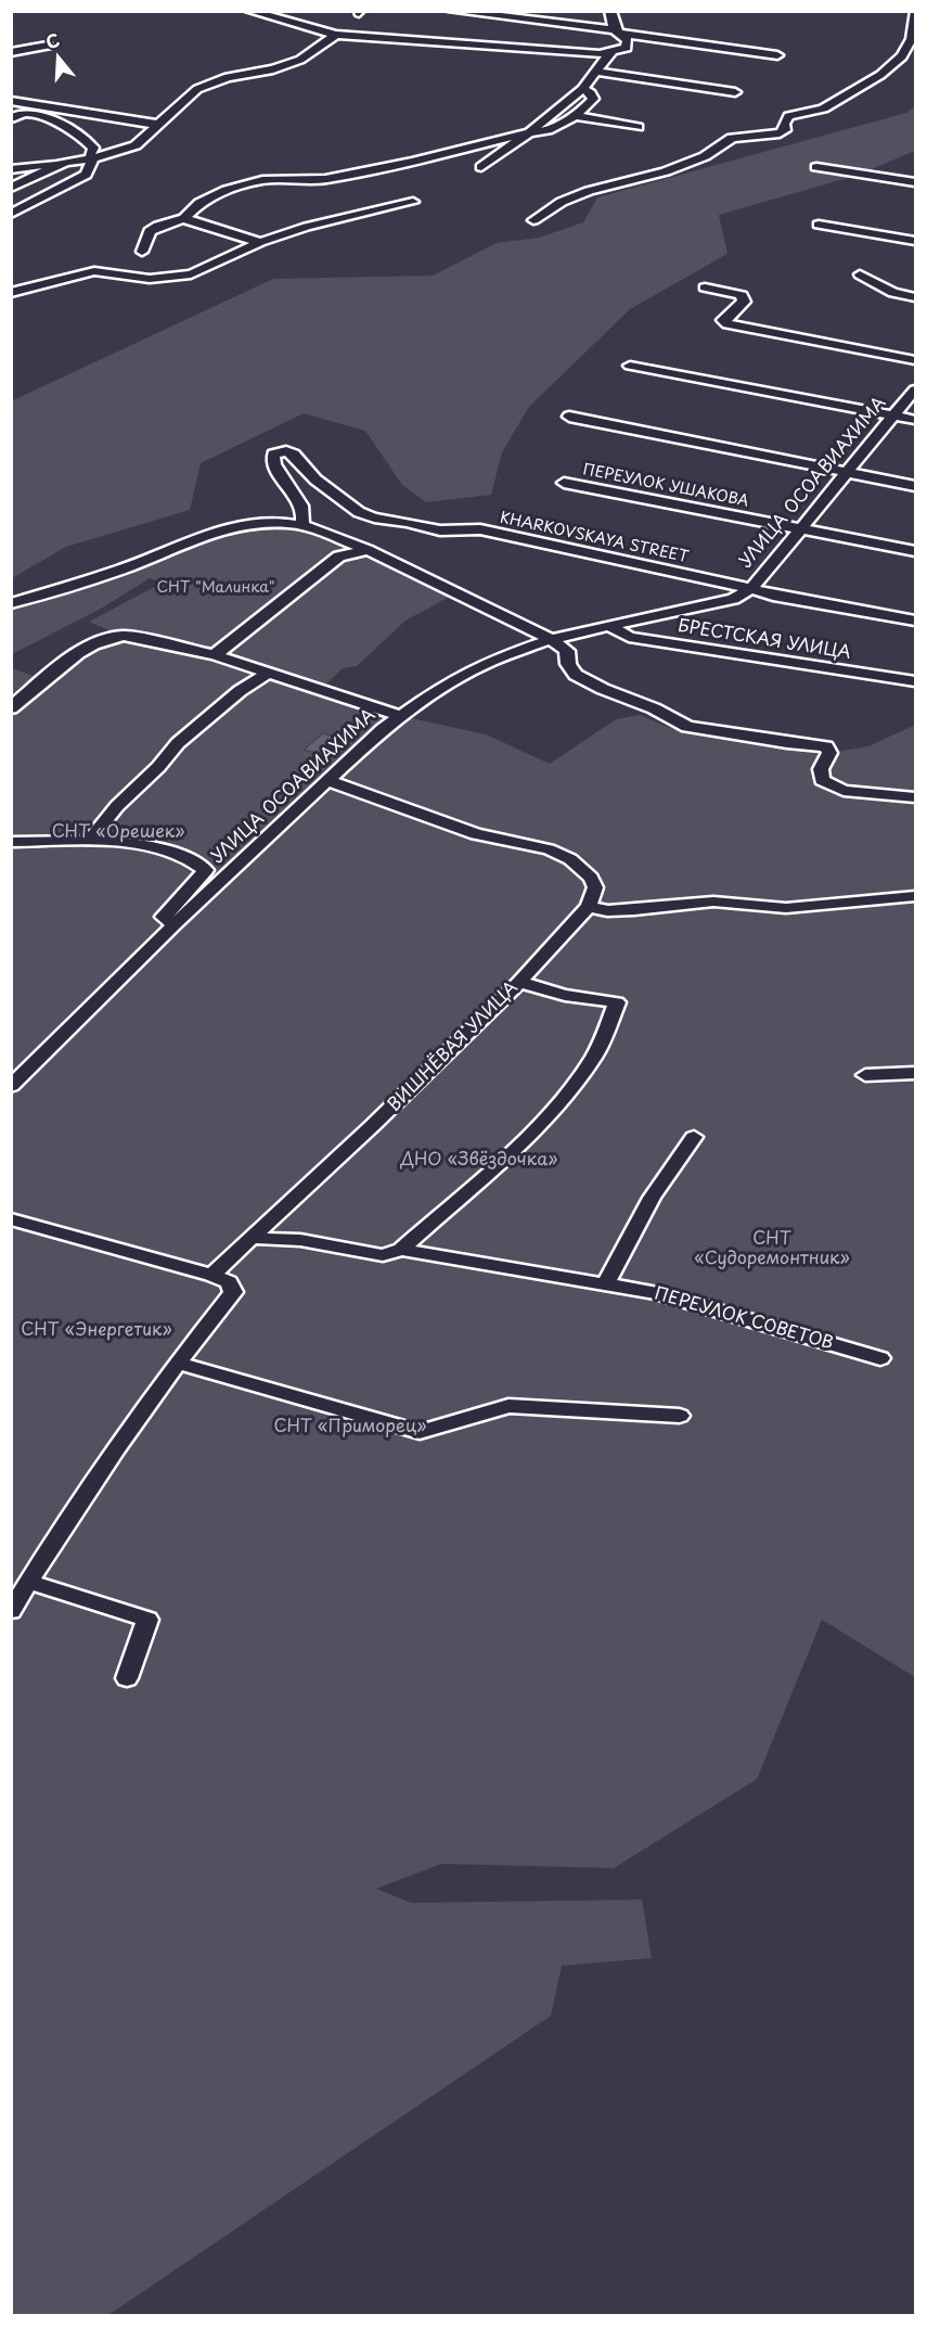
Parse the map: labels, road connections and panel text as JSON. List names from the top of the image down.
{
  "streets": {
    "street": [
      "УЛИЦА ОСОАВИАХИМА",
      "ПЕРЕУЛОК УШАКОВА",
      "KHARKOVSKAYA STREET",
      "БРЕСТСКАЯ УЛИЦА",
      "ВИШНЁВАЯ УЛИЦА",
      "ПЕРЕУЛОК СОВЕТОВ"
    ]
  },
  "crossings": [
    ["УЛИЦА ОСОАВИАХИМА", "ПЕРЕУЛОК УШАКОВА"],
    ["УЛИЦА ОСОАВИАХИМА", "KHARKOVSKAYA STREET"],
    ["УЛИЦА ОСОАВИАХИМА", "БРЕСТСКАЯ УЛИЦА"],
    ["ВИШНЁВАЯ УЛИЦА", "ПЕРЕУЛОК СОВЕТОВ"]
  ],
  "parks": [
    "СНТ \"Малинка\"",
    "СНТ «Орешек»",
    "ДНО «Звёздочка»",
    "СНТ «Судоремонтник»",
    "СНТ «Энергетик»",
    "СНТ «Приморец»"
  ],
  "north": "top"
}
